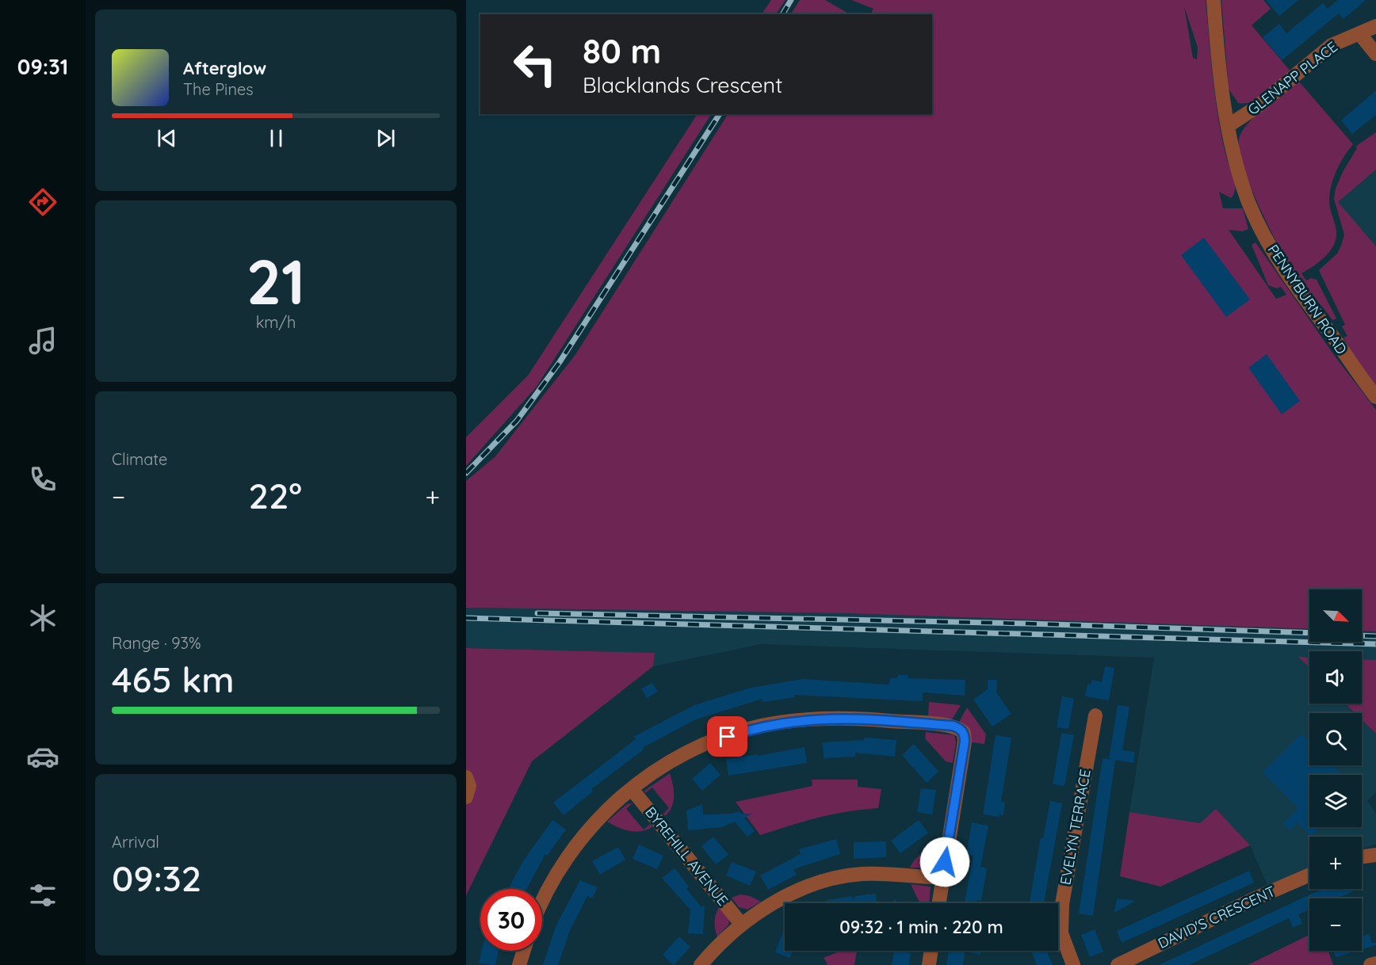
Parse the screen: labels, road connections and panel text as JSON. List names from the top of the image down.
{
  "streets": {
    "street": [
      "GLENAPP PLACE",
      "PENNYBURN ROAD",
      "EVELYN TERRACE",
      "BYREHILL AVENUE",
      "DAVID'S CRESCENT"
    ]
  },
  "crossings": [
    ["GLENAPP PLACE", "PENNYBURN ROAD"]
  ],
  "north": "bottom right",
  "page": {
    "tabs": "09:31",
    "turn": ["80 m", "Blacklands Crescent"],
    "song": ["Afterglow", "The Pines"],
    "tile": [
      ["21", "km/h"],
      "Climate",
      ["Range · 93%", "465 km"],
      ["Arrival", "09:32"]
    ],
    "heat": ["−", "22°", "+"],
    "map_buttons": ["+", "−"],
    "limit": "30",
    "trip": "09:32 · 1 min · 220 m"
  }
}
